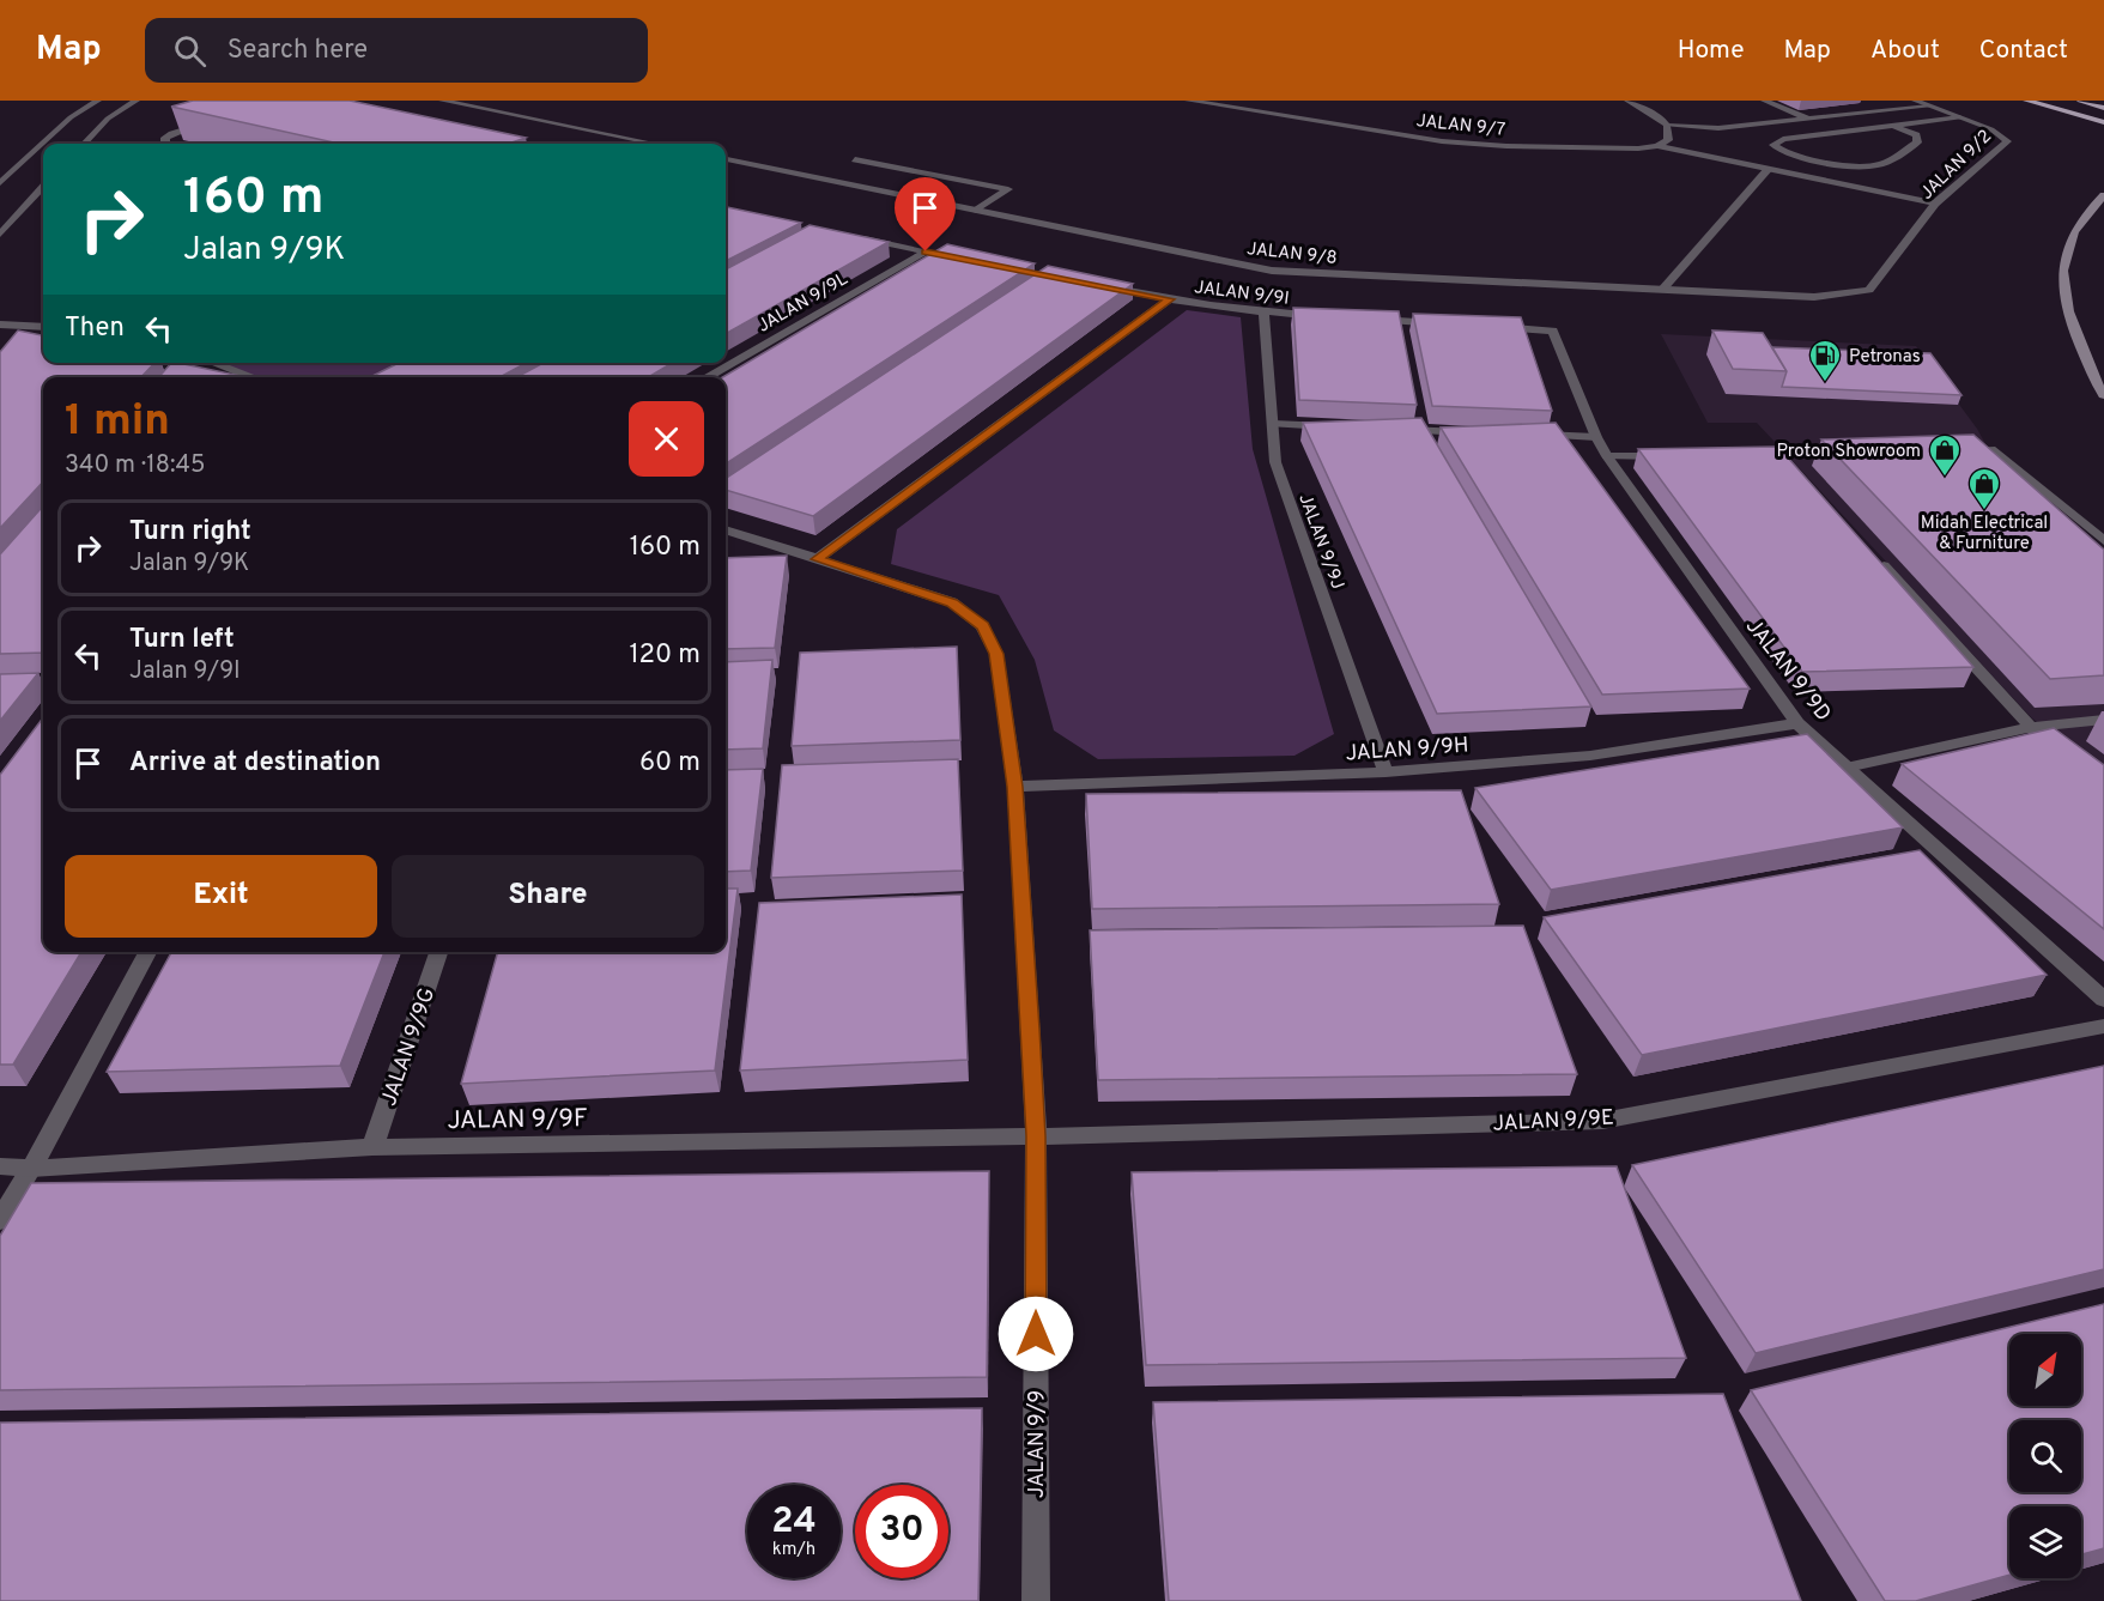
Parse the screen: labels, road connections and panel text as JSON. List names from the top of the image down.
{
  "streets": {
    "street": [
      "JALAN 9/7",
      "JALAN 9/2",
      "JALAN 9/8",
      "JALAN 9/9I",
      "JALAN 9/9L",
      "JALAN 9/9J",
      "JALAN 9/9D",
      "JALAN 9/9H",
      "JALAN 9/9G",
      "JALAN 9/9F",
      "JALAN 9/9E",
      "JALAN 9/9"
    ]
  },
  "crossings": [
    ["JALAN 9/7", "JALAN 9/2"],
    ["JALAN 9/2", "JALAN 9/8"],
    ["JALAN 9/9I", "JALAN 9/9J"],
    ["JALAN 9/9J", "JALAN 9/9H"],
    ["JALAN 9/9D", "JALAN 9/9H"],
    ["JALAN 9/9H", "JALAN 9/9"],
    ["JALAN 9/9G", "JALAN 9/9F"],
    ["JALAN 9/9F", "JALAN 9/9E"],
    ["JALAN 9/9F", "JALAN 9/9"],
    ["JALAN 9/9E", "JALAN 9/9"]
  ],
  "places": {
    "fuel station": ["Petronas"],
    "shop": ["Proton Showroom", "Midah Electrical & Furniture"]
  },
  "north": "top right",
  "page": {
    "header": "Map",
    "search": "Search here",
    "nav": [
      "Home",
      "Map",
      "About",
      "Contact"
    ],
    "turn": ["160 m", "Jalan 9/9K"],
    "then": "Then",
    "heading": ["1 min", "340 m · 18:45"],
    "list": [
      {
        "name": "Turn right",
        "note": "Jalan 9/9K",
        "value": "160 m"
      },
      {
        "name": "Turn left",
        "note": "Jalan 9/9I",
        "value": "120 m"
      },
      {
        "name": "Arrive at destination",
        "value": "60 m"
      }
    ],
    "buttons": ["Exit", "Share"],
    "speed": "24 km/h",
    "limit": "30"
  }
}
